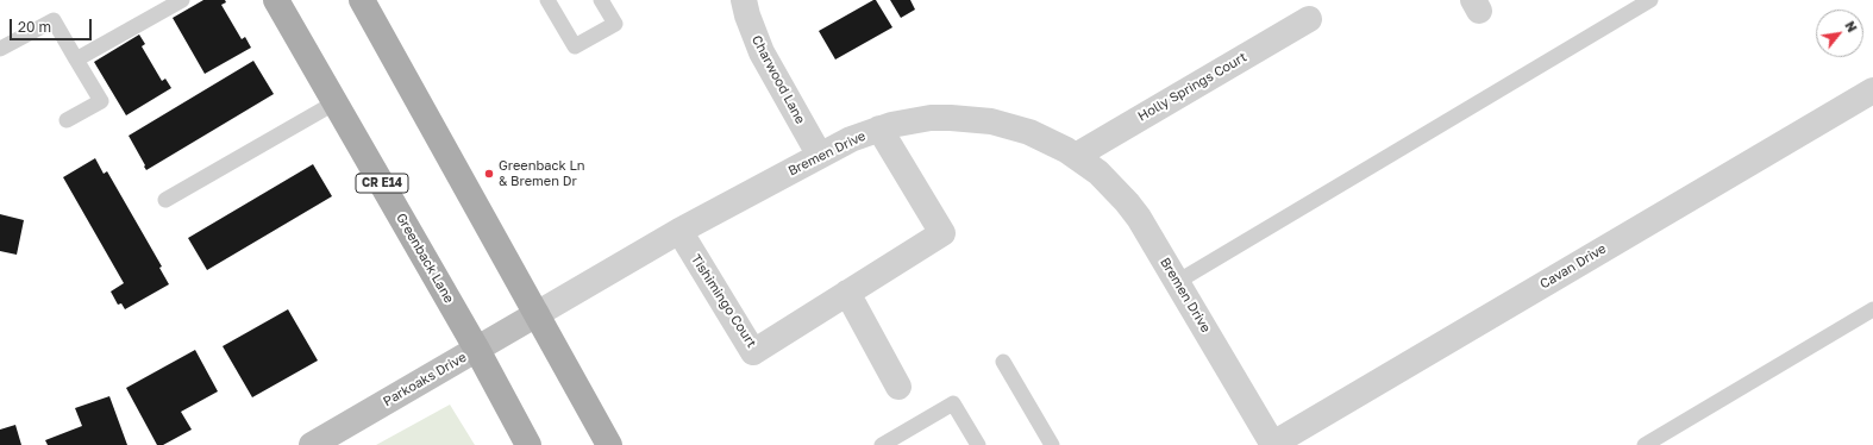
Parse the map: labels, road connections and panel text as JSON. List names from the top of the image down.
{
  "streets": {
    "main road": ["CR E14", "Greenback Lane"],
    "street": [
      "Charwood Lane",
      "Holly Springs Court",
      "Bremen Drive",
      "Cavan Drive",
      "Tishimingo Court",
      "Parkoaks Drive"
    ]
  },
  "crossings": [
    ["Charwood Lane", "Bremen Drive"],
    ["Holly Springs Court", "Bremen Drive"],
    ["Bremen Drive", "Cavan Drive"],
    ["Bremen Drive", "Tishimingo Court"],
    ["Bremen Drive", "Parkoaks Drive"],
    ["Greenback Lane", "Parkoaks Drive"]
  ],
  "places": ["Greenback Ln & Bremen Dr"],
  "scale_bar": "20 m",
  "north": "top right"
}
